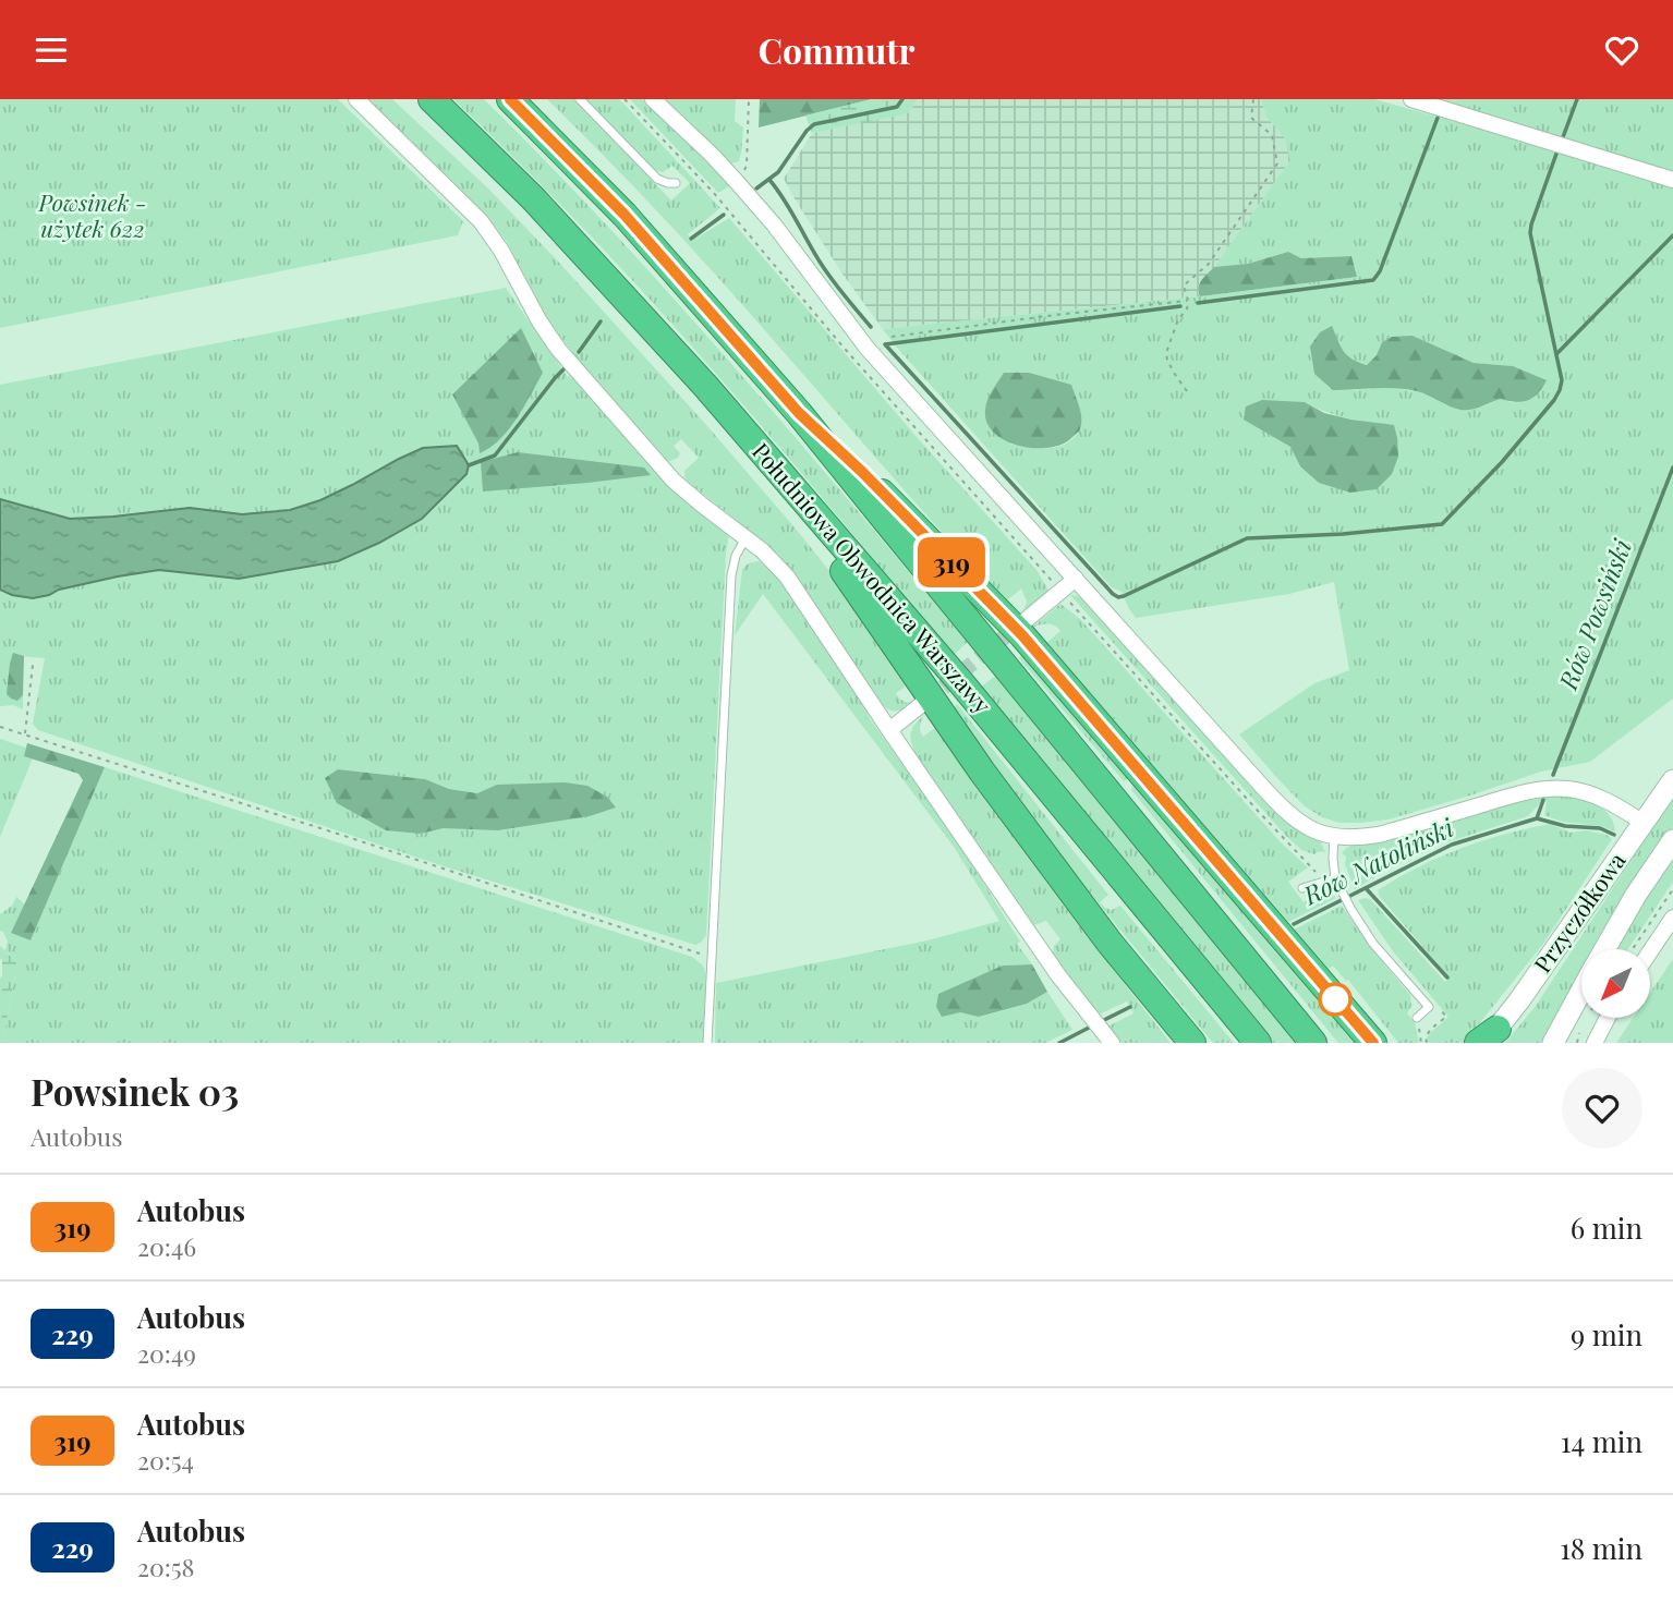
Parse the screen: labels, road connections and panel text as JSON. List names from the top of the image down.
{
  "streets": {
    "highway": ["Południowa Obwodnica Warszawy"],
    "main road": ["Przyczółkowa"]
  },
  "water": ["Rów Powsiński", "Rów Natoliński"],
  "parks": ["Powsinek - użytek 622"],
  "lines": ["bus line 319"],
  "north": "bottom left",
  "page": {
    "header": "Commutr",
    "on_map": "319",
    "heading": ["Powsinek 03", "Autobus"],
    "list": [
      {
        "mark": "319",
        "name": "Autobus",
        "note": "20:46",
        "value": "6 min"
      },
      {
        "mark": "229",
        "name": "Autobus",
        "note": "20:49",
        "value": "9 min"
      },
      {
        "mark": "319",
        "name": "Autobus",
        "note": "20:54",
        "value": "14 min"
      },
      {
        "mark": "229",
        "name": "Autobus",
        "note": "20:58",
        "value": "18 min"
      }
    ]
  }
}
